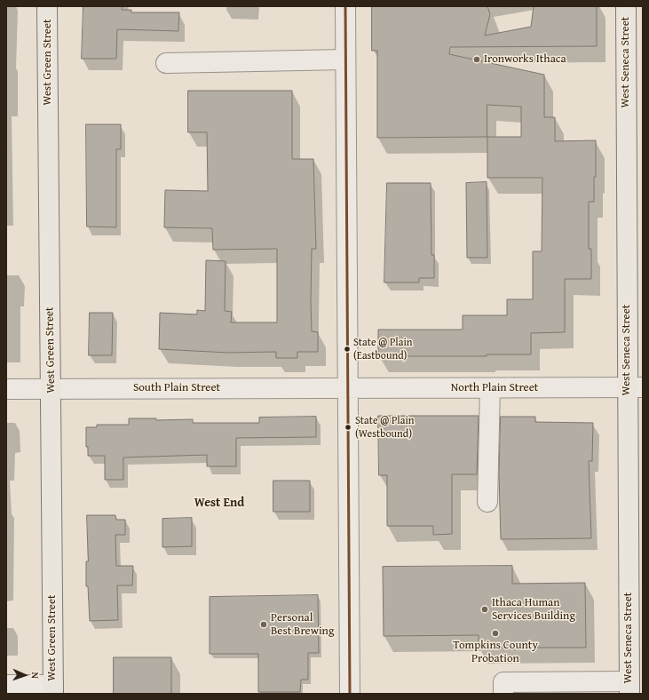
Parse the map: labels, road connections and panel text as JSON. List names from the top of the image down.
{
  "streets": {
    "highway": ["West Green Street", "West Seneca Street"],
    "street": ["South Plain Street", "North Plain Street"]
  },
  "crossings": [
    ["West Green Street", "South Plain Street"],
    ["West Seneca Street", "North Plain Street"],
    ["South Plain Street", "North Plain Street"]
  ],
  "districts": ["West End"],
  "places": [
    "Ironworks Ithaca",
    "State @ Plain (Eastbound)",
    "State @ Plain (Westbound)",
    "Ithaca Human Services Building",
    "Personal Best Brewing",
    "Tompkins County Probation"
  ],
  "north": "right"
}
